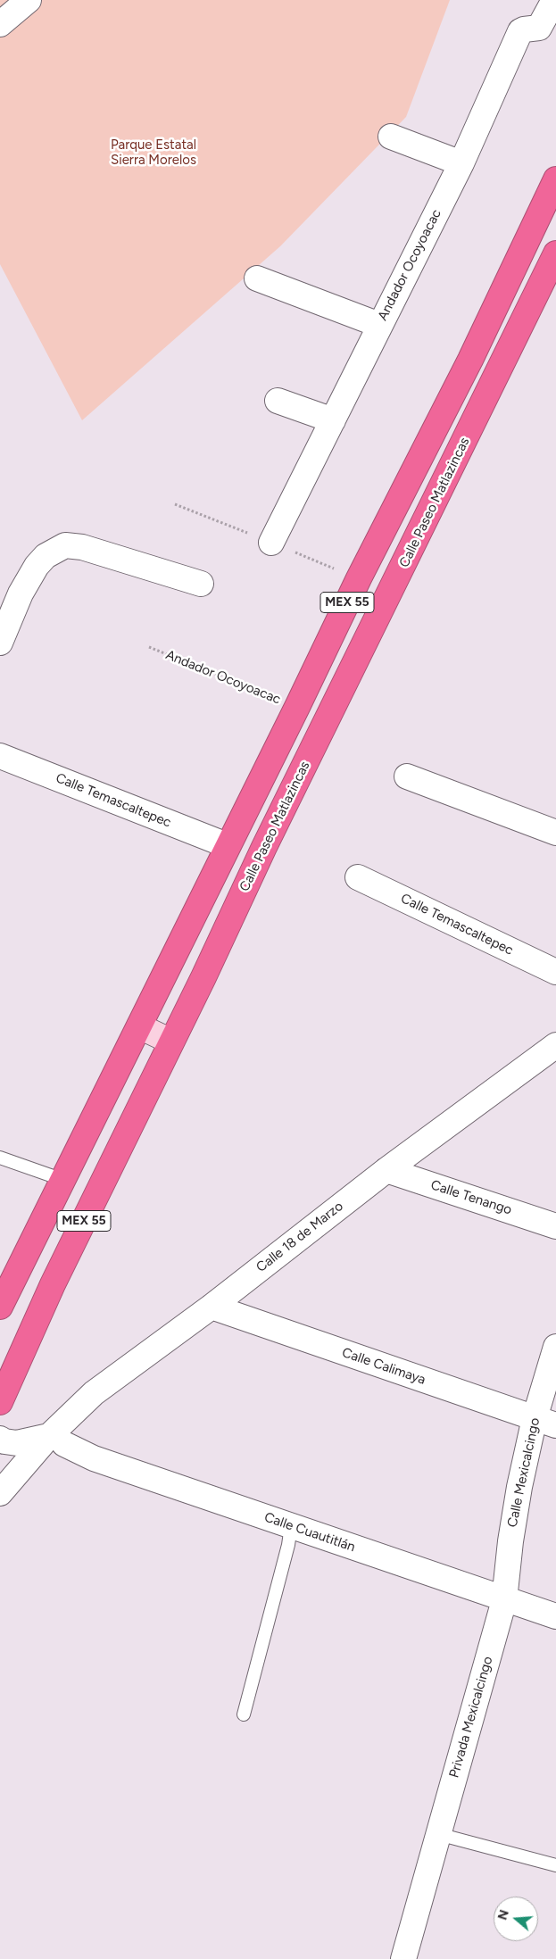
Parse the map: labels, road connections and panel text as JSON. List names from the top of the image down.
{
  "streets": {
    "highway": ["Calle Paseo Matlazincas", "MEX 55"],
    "street": [
      "Andador Ocoyoacac",
      "Calle Temascaltepec",
      "Calle Tenango",
      "Calle 18 de Marzo",
      "Calle Calimaya",
      "Calle Mexicalcingo",
      "Calle Cuautitlán",
      "Privada Mexicalcingo"
    ]
  },
  "crossings": [
    ["Andador Ocoyoacac", "MEX 55"],
    ["MEX 55", "Calle Temascaltepec"],
    ["Calle Tenango", "Calle 18 de Marzo"],
    ["Calle 18 de Marzo", "Calle Calimaya"],
    ["Calle 18 de Marzo", "Calle Cuautitlán"],
    ["Calle Calimaya", "Calle Mexicalcingo"],
    ["Calle Mexicalcingo", "Calle Cuautitlán"],
    ["Calle Mexicalcingo", "Privada Mexicalcingo"],
    ["Calle Cuautitlán", "Privada Mexicalcingo"]
  ],
  "parks": ["Parque Estatal Sierra Morelos"],
  "north": "left"
}
